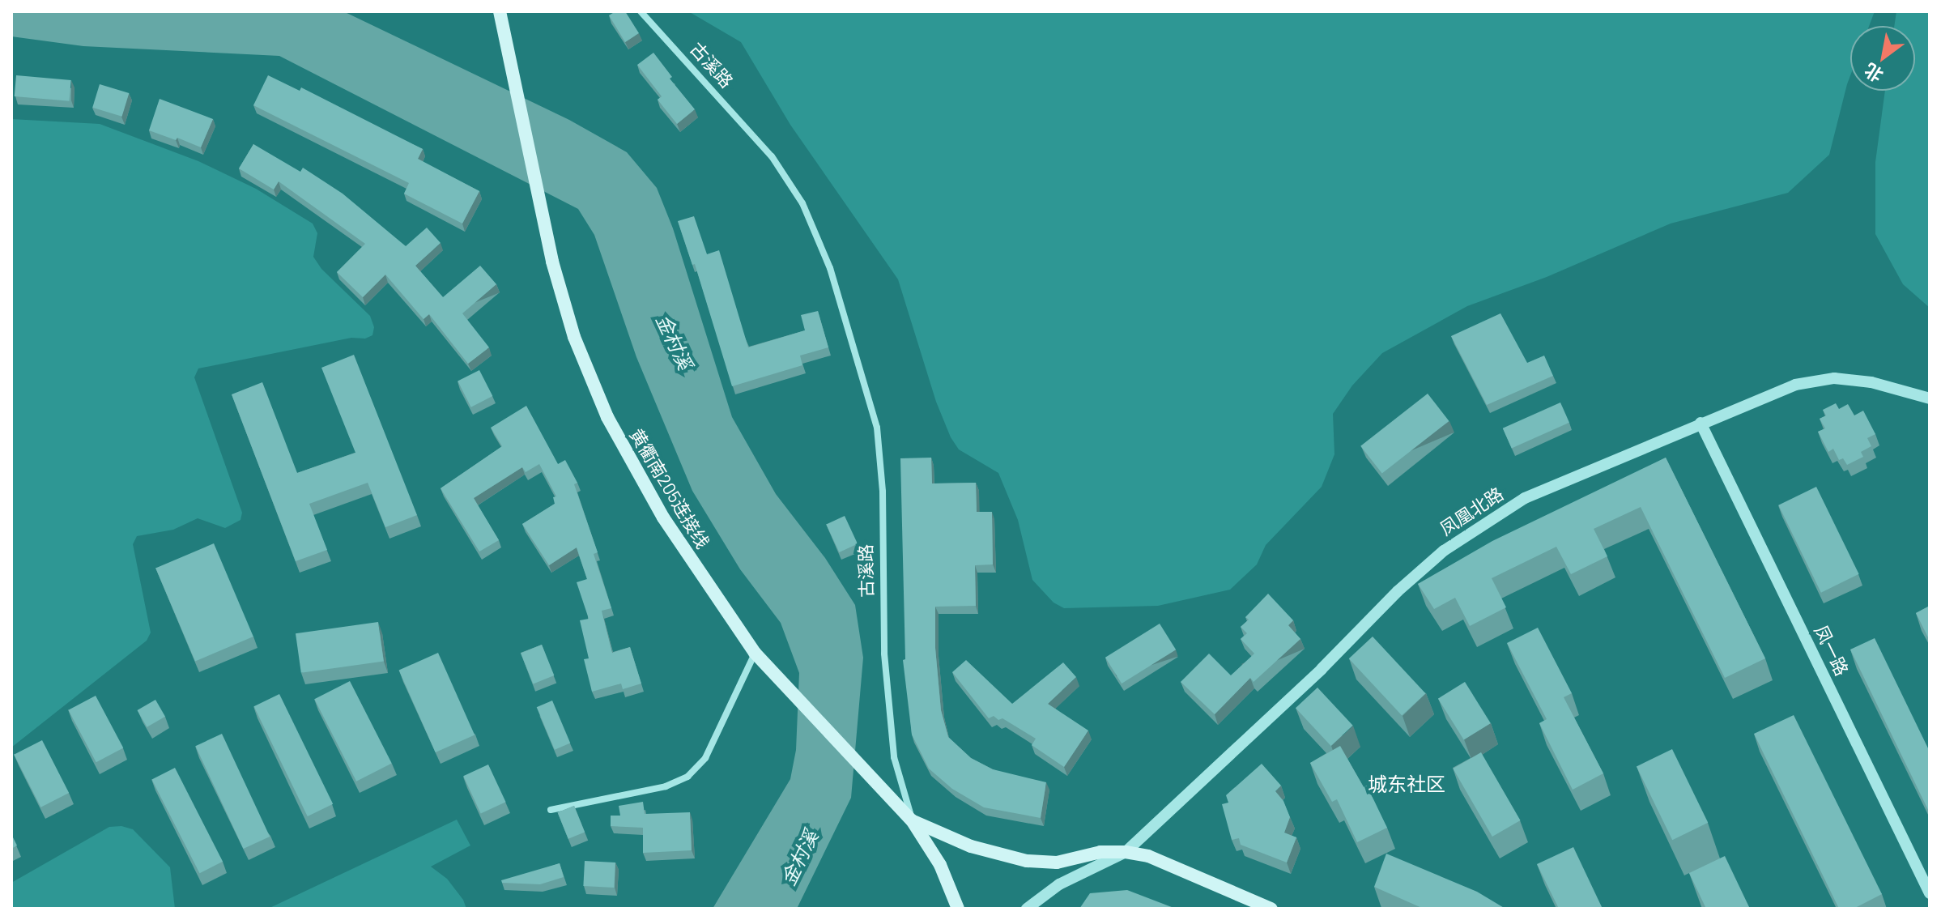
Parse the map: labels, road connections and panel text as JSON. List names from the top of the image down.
{
  "streets": {
    "main road": ["黄衢南205连接线"],
    "street": ["古溪路", "凤凰北路", "凤一路"]
  },
  "crossings": [
    ["古溪路", "黄衢南205连接线"],
    ["凤凰北路", "凤一路"]
  ],
  "districts": ["城东社区"],
  "water": ["金村溪"],
  "north": "bottom left"
}
